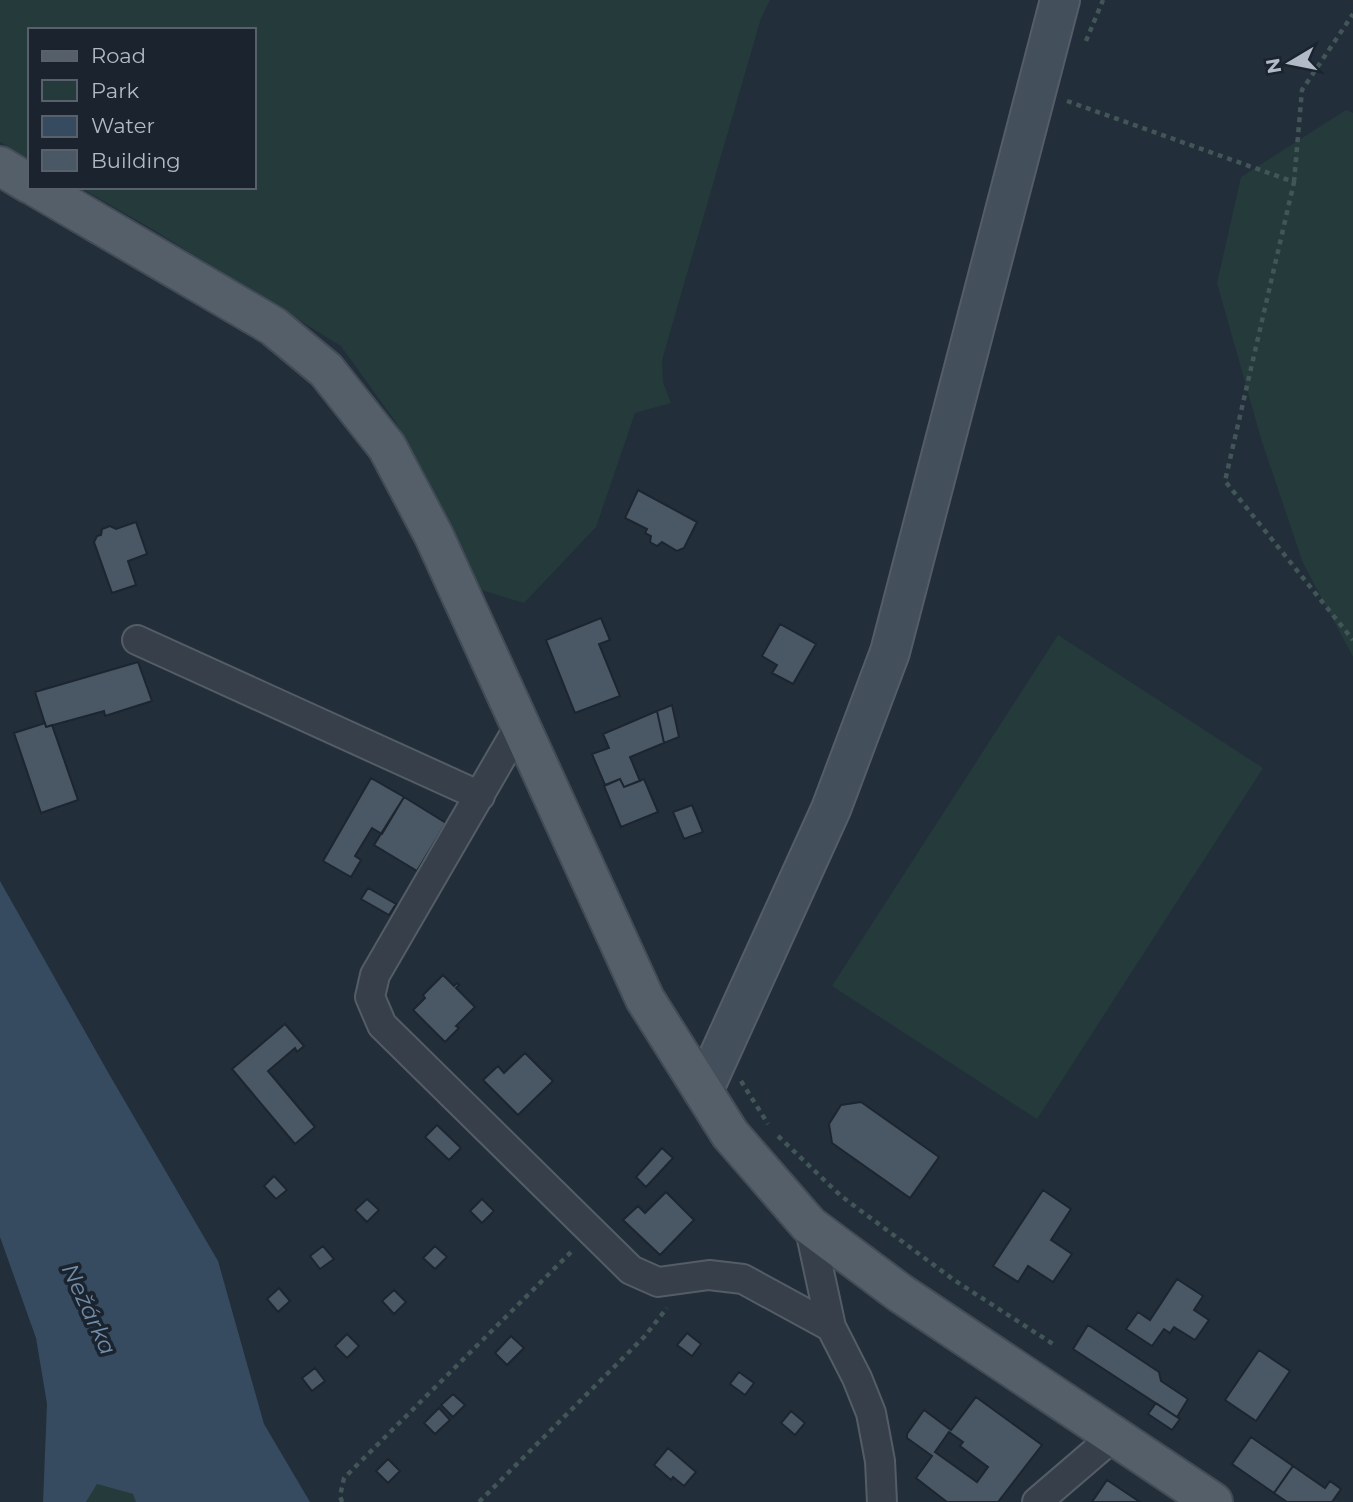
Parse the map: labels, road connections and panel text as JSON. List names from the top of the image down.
{
  "water": ["Nežárka"],
  "legend": [
    "Road",
    "Park",
    "Water",
    "Building"
  ],
  "north": "left"
}
